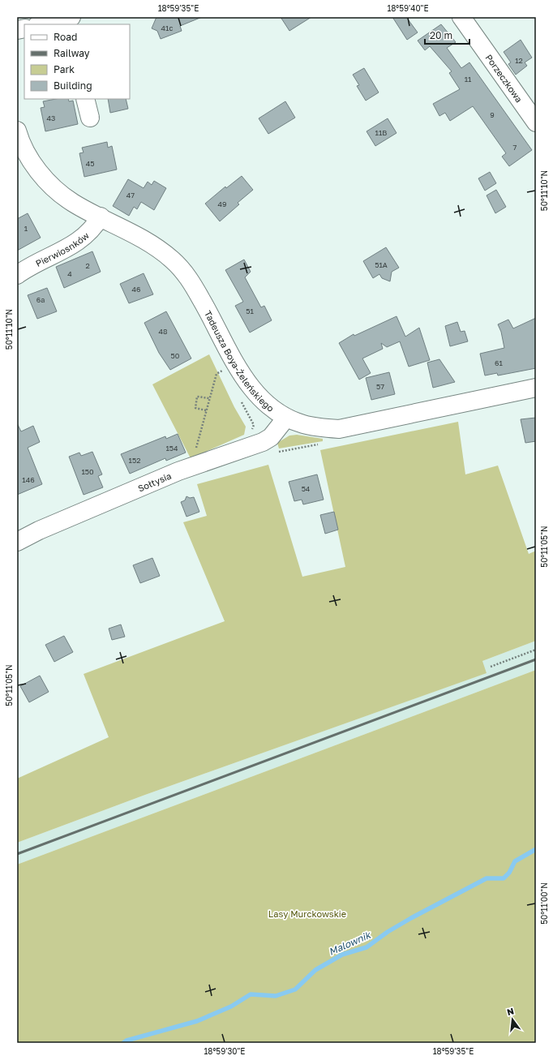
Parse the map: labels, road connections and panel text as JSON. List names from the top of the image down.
{
  "streets": {
    "street": [
      "Porzeczkowa",
      "Pierwiosnków",
      "Tadeusza Boya-Żeleńskiego",
      "Sołtysia"
    ]
  },
  "crossings": [
    ["Pierwiosnków", "Tadeusza Boya-Żeleńskiego"],
    ["Tadeusza Boya-Żeleńskiego", "Sołtysia"]
  ],
  "water": ["Malownik"],
  "parks": ["Lasy Murckowskie"],
  "house_numbers": [
    "41c",
    "12",
    "11",
    "9",
    "43",
    "11B",
    "7",
    "45",
    "47",
    "49",
    "1",
    "51A",
    "2",
    "4",
    "46",
    "6a",
    "51",
    "48",
    "50",
    "61",
    "57",
    "154",
    "152",
    "150",
    "146",
    "54"
  ],
  "legend": [
    "Road",
    "Railway",
    "Park",
    "Building"
  ],
  "scale_bar": "20 m",
  "north": "top",
  "coordinates": [
    "18°59'35\"E",
    "18°59'40\"E",
    "50°11'10\"N",
    "50°11'05\"N",
    "50°11'00\"N",
    "18°59'30\"E"
  ]
}
